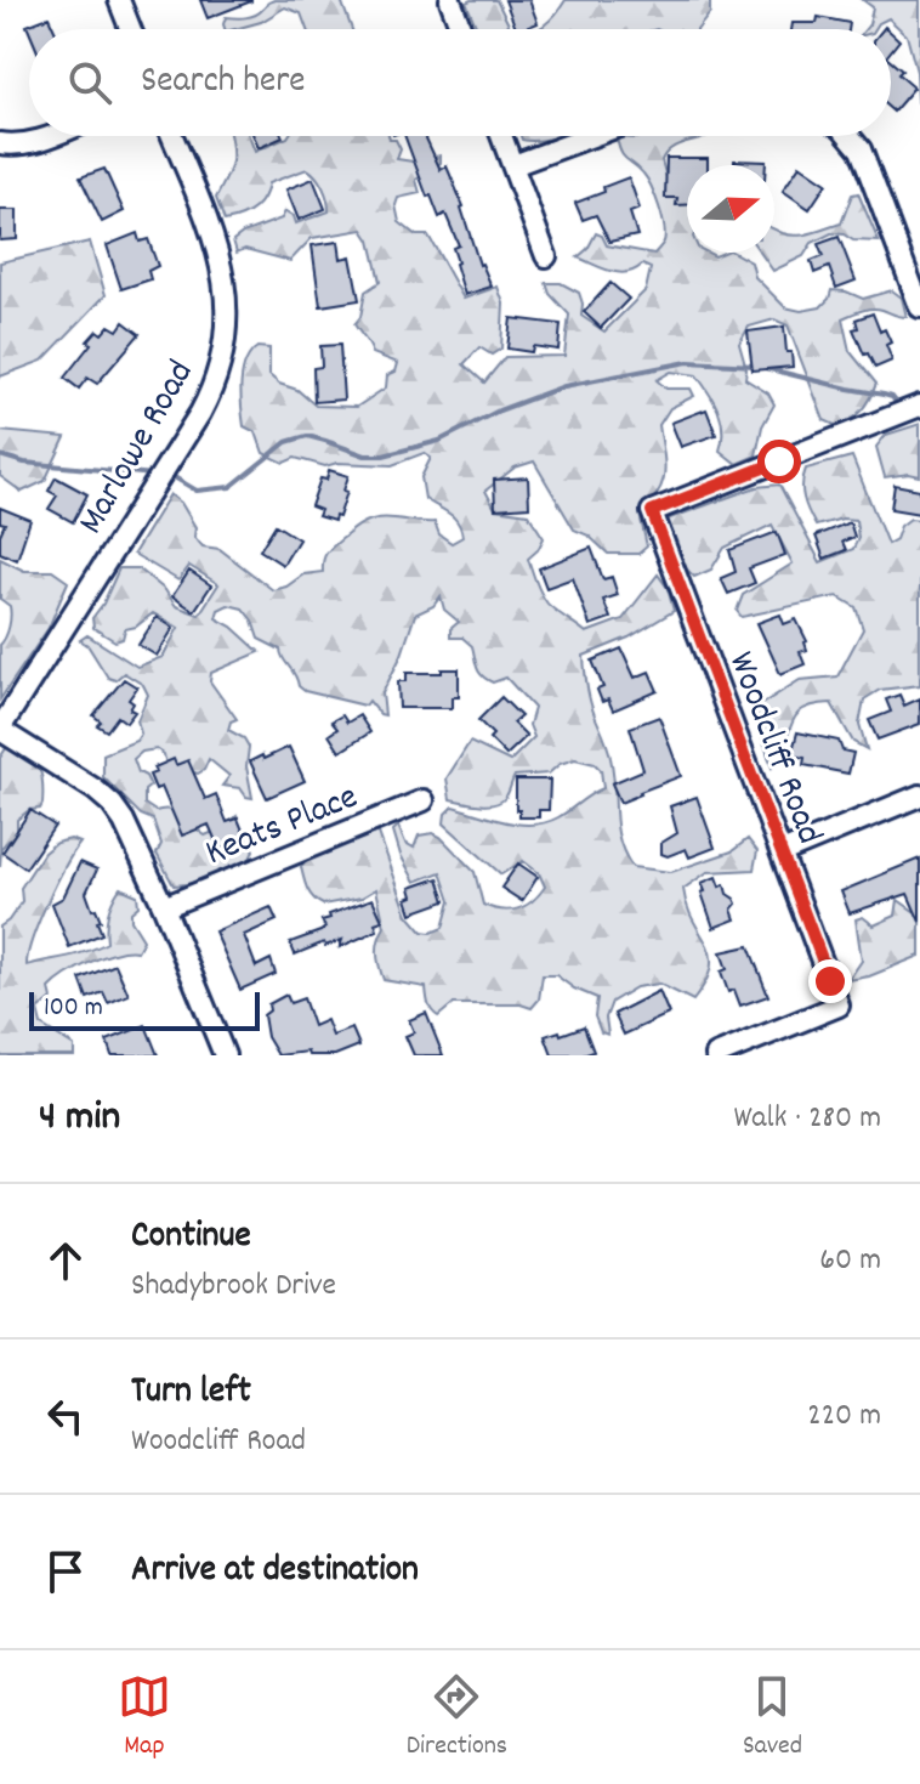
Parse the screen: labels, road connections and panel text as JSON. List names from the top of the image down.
{
  "streets": {
    "street": ["Marlowe Road", "Woodcliff Road", "Keats Place"]
  },
  "scale_bar": "100 m",
  "north": "right",
  "page": {
    "search": "Search here",
    "scale": "100 m",
    "heading": ["4 min", "Walk · 280 m"],
    "list": [
      ["Continue", "Shadybrook Drive", "60 m"],
      ["Turn left", "Woodcliff Road", "220 m"],
      "Arrive at destination"
    ],
    "nav": ["Map", "Directions", "Saved"]
  }
}
